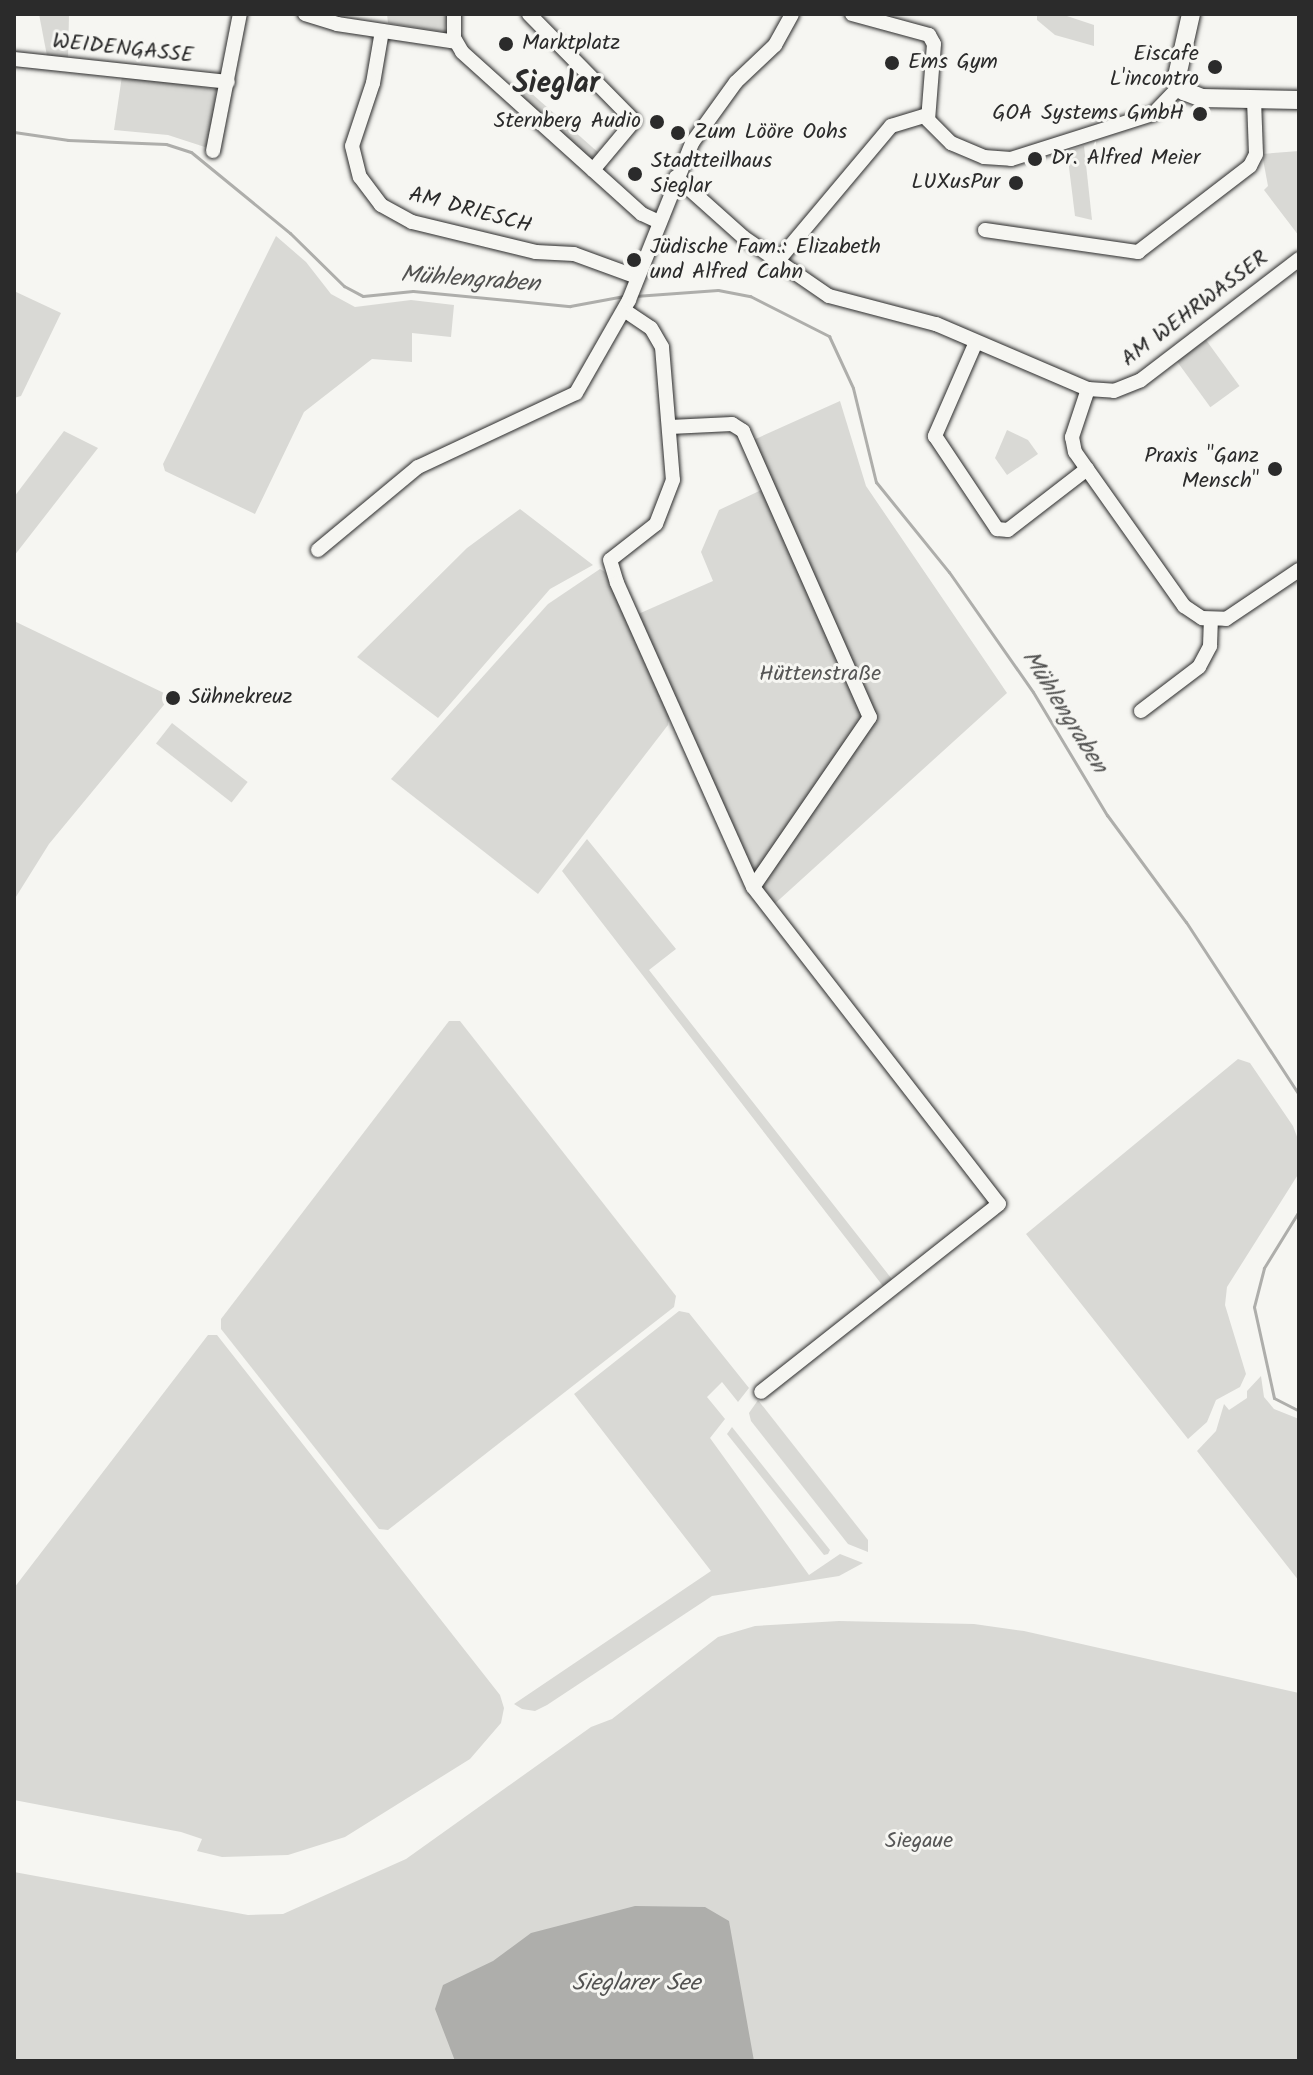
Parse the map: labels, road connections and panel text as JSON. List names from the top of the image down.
{
  "streets": {
    "street": ["WEIDENGASSE", "AM DRIESCH", "AM WEHRWASSER"]
  },
  "districts": ["Sieglar"],
  "water": ["Mühlengraben", "Sieglarer See"],
  "parks": ["Hüttenstraße", "Siegaue"],
  "places": [
    "Marktplatz",
    "Ems Gym",
    "Eiscafe L'incontro",
    "GOA Systems GmbH",
    "Sternberg Audio",
    "Zum Lööre Oohs",
    "Dr. Alfred Meier",
    "Stadtteilhaus Sieglar",
    "LUXusPur",
    "Jüdische Fam.: Elizabeth und Alfred Cahn",
    "Praxis \"Ganz Mensch\"",
    "Sühnekreuz"
  ]
}
